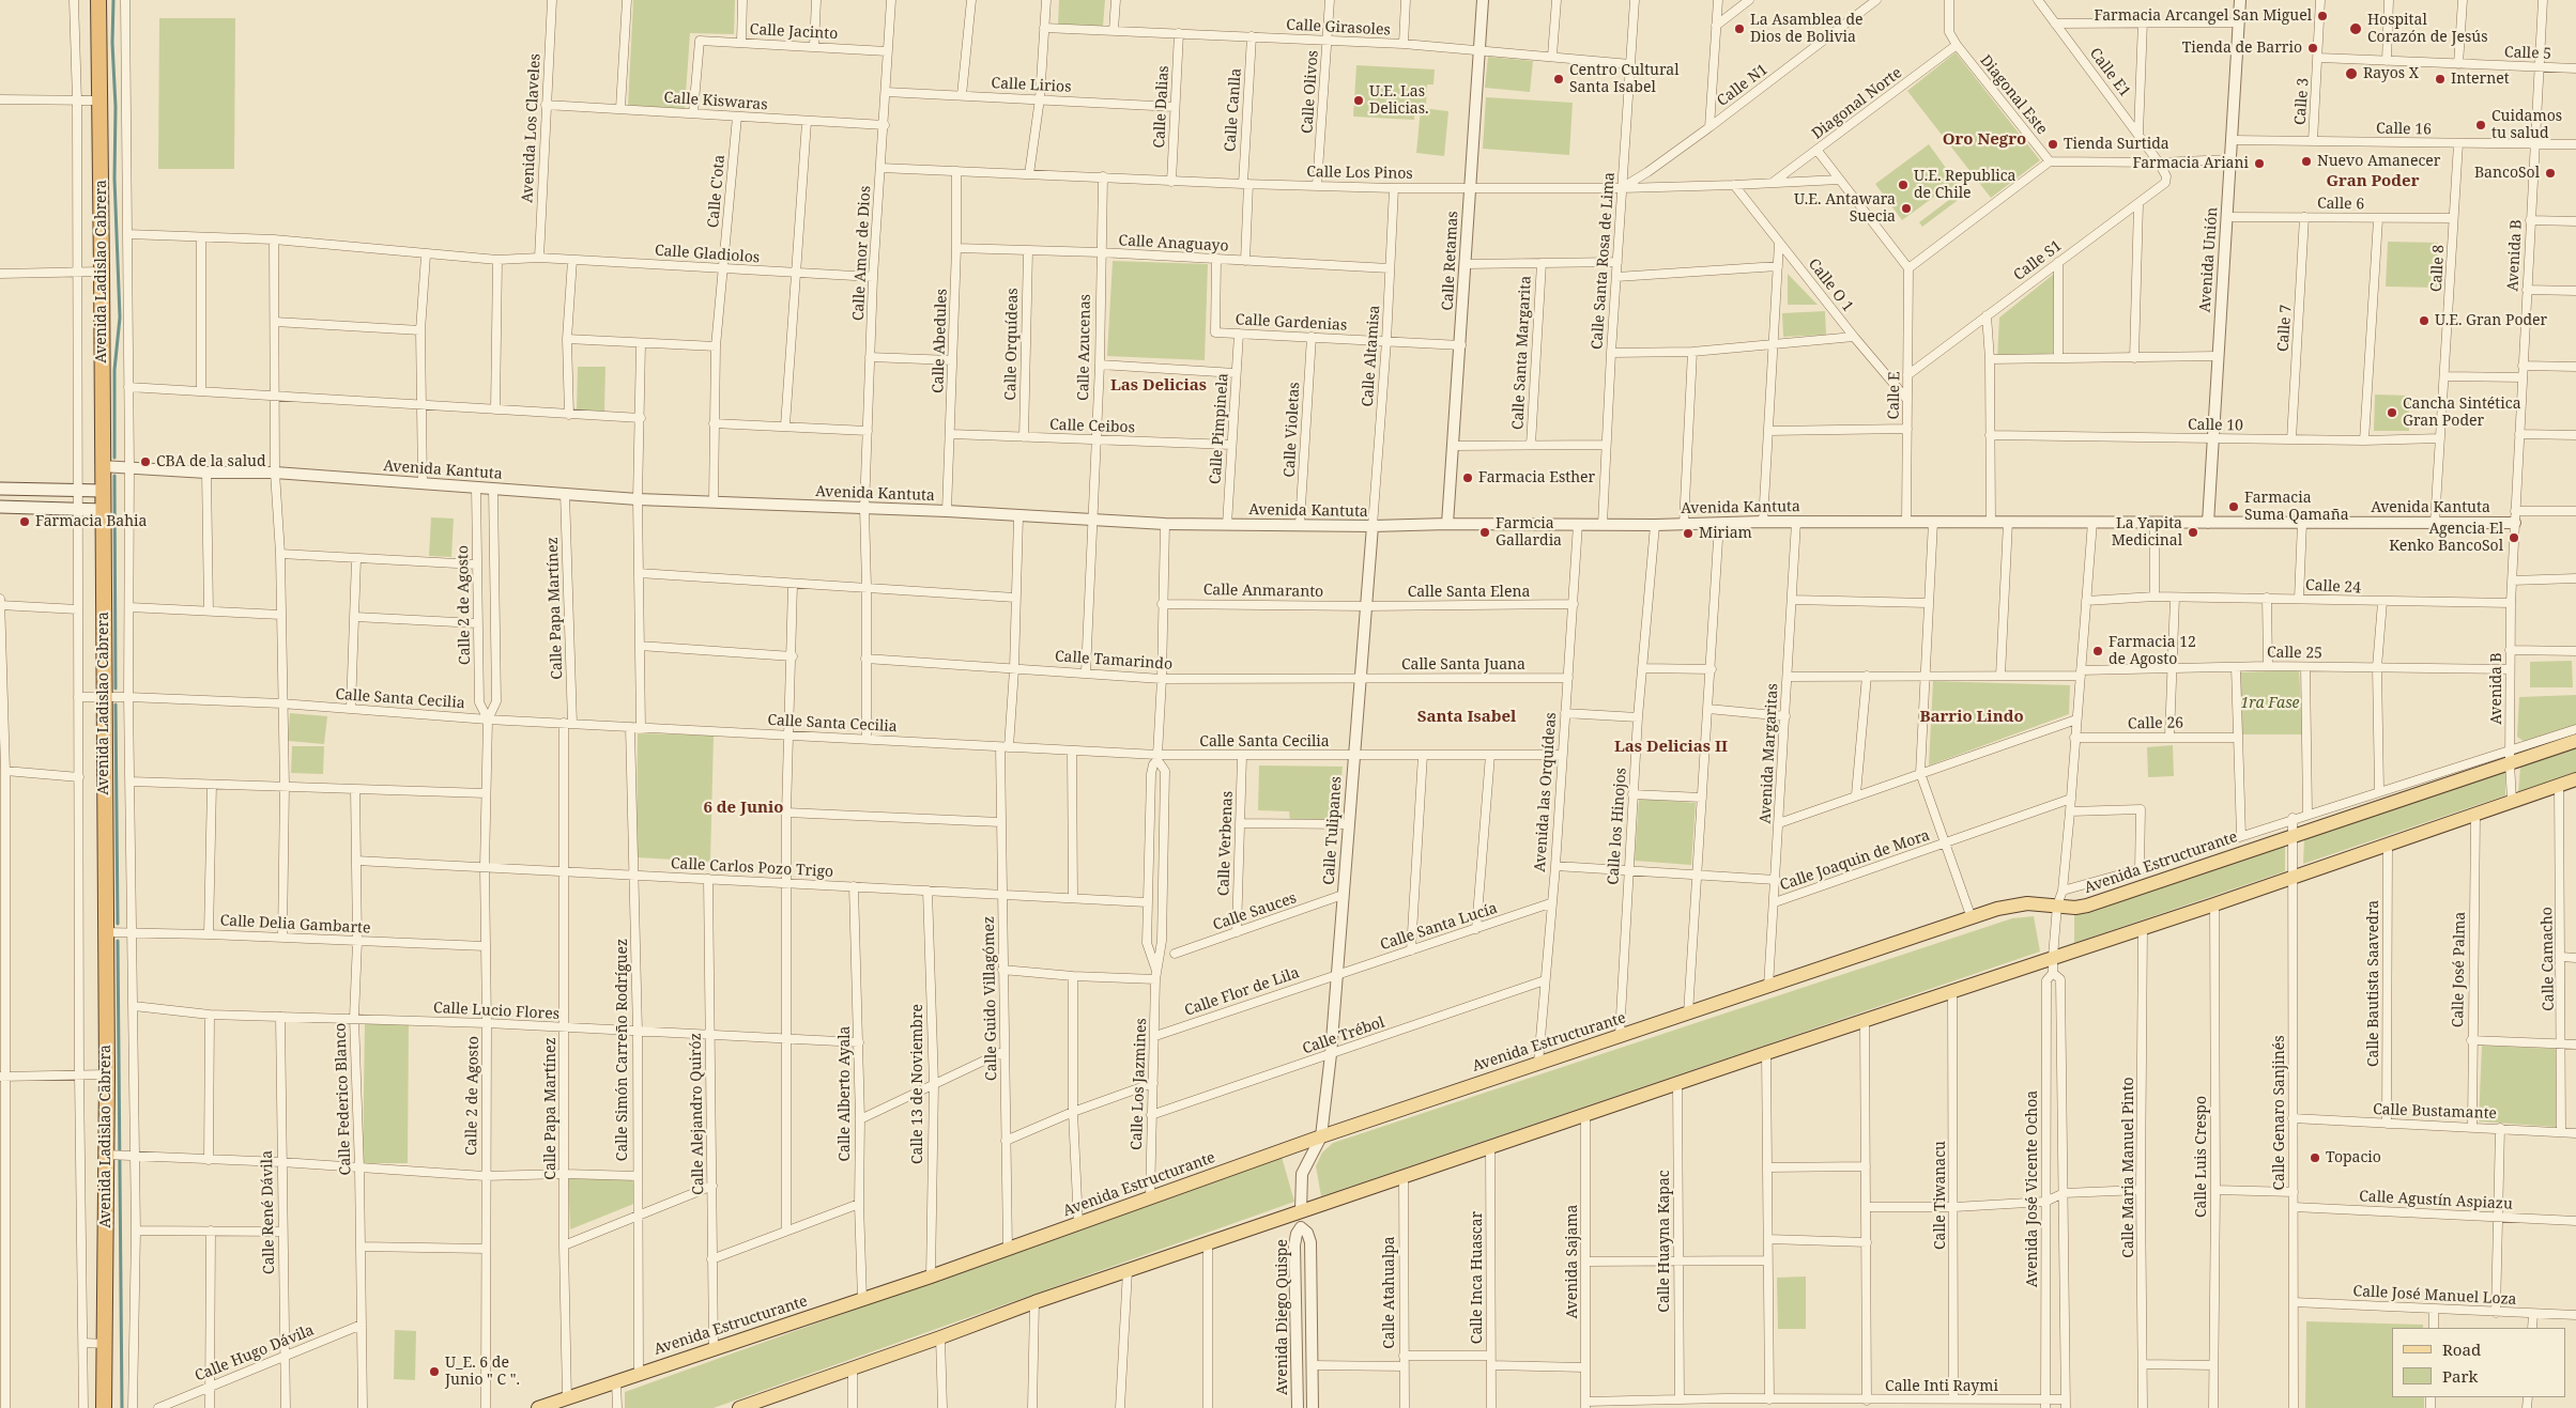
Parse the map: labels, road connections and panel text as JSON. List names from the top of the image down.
{
  "streets": {
    "highway": ["Avenida Ladislao Cabrera"],
    "main road": ["Avenida Estructurante"],
    "street": [
      "Calle Girasoles",
      "Calle Jacinto",
      "Calle 5",
      "Calle E1",
      "Calle Lirios",
      "Calle N1",
      "Calle Olivos",
      "Diagonal Este",
      "Calle Kiswaras",
      "Calle 3",
      "Diagonal Norte",
      "Calle Dalias",
      "Calle Canlla",
      "Avenida Los Claveles",
      "Calle 16",
      "Calle Los Pinos",
      "Calle C'ota",
      "Calle 6",
      "Calle Anaguayo",
      "Calle Amor de Dios",
      "Calle Gladiolos",
      "Avenida B",
      "Avenida Unión",
      "Calle Retamas",
      "Calle Santa Rosa de Lima",
      "Calle S1",
      "Calle 8",
      "Calle O 1",
      "Calle Gardenias",
      "Calle 7",
      "Calle Abedules",
      "Calle Orquídeas",
      "Calle Azucenas",
      "Calle Santa Margarita",
      "Calle Altamisa",
      "Calle E",
      "Calle 10",
      "Calle Ceibos",
      "Calle Pimpinela",
      "Calle Violetas",
      "Avenida Kantuta",
      "Calle 24",
      "Calle Anmaranto",
      "Calle Santa Elena",
      "Calle 2 de Agosto",
      "Calle Papa Martínez",
      "Calle 25",
      "Calle Tamarindo",
      "Calle Santa Juana",
      "Calle Santa Cecilia",
      "Calle 26",
      "Avenida Margaritas",
      "Avenida las Orquídeas",
      "Calle los Hinojos",
      "Calle Tulipanes",
      "Calle Verbenas",
      "Calle Joaquin de Mora",
      "Calle Carlos Pozo Trigo",
      "Calle Sauces",
      "Calle Delia Gambarte",
      "Calle Santa Lucía",
      "Calle Camacho",
      "Calle José Palma",
      "Calle Bautista Saavedra",
      "Calle Flor de Lila",
      "Calle Guido Villagómez",
      "Calle Lucio Flores",
      "Calle Trébol",
      "Calle Simón Carreño Rodríguez",
      "Calle 13 de Noviembre",
      "Calle Los Jazmines",
      "Calle Alberto Ayala",
      "Calle Federico Blanco",
      "Calle Bustamante",
      "Calle Genaro Sanjinés",
      "Calle Alejandro Quiróz",
      "Calle Luis Crespo",
      "Calle Maria Manuel Pinto",
      "Avenida José Vicente Ochoa",
      "Calle Tiwanacu",
      "Calle Agustín Aspiazu",
      "Calle René Dávila",
      "Calle Huayna Kapac",
      "Avenida Sajama",
      "Calle Inca Huascar",
      "Calle Atahualpa",
      "Calle José Manuel Loza",
      "Avenida Diego Quispe",
      "Calle Hugo Dávila",
      "Calle Inti Raymi"
    ]
  },
  "crossings": [
    ["Calle Girasoles", "Calle Olivos"],
    ["Calle Girasoles", "Calle Dalias"],
    ["Calle Girasoles", "Calle Canlla"],
    ["Calle Girasoles", "Calle Retamas"],
    ["Calle Girasoles", "Calle Santa Rosa de Lima"],
    ["Calle Jacinto", "Calle Kiswaras"],
    ["Calle Jacinto", "Calle Amor de Dios"],
    ["Calle 5", "Calle 3"],
    ["Calle 5", "Avenida B"],
    ["Calle E1", "Calle S1"],
    ["Calle Lirios", "Calle Dalias"],
    ["Calle Lirios", "Calle Amor de Dios"],
    ["Calle N1", "Calle Los Pinos"],
    ["Calle N1", "Calle Santa Rosa de Lima"],
    ["Calle Olivos", "Calle Los Pinos"],
    ["Diagonal Este", "Diagonal Norte"],
    ["Calle Kiswaras", "Avenida Los Claveles"],
    ["Calle Kiswaras", "Calle C'ota"],
    ["Calle Kiswaras", "Calle Amor de Dios"],
    ["Calle 3", "Calle 16"],
    ["Diagonal Norte", "Calle Los Pinos"],
    ["Calle Dalias", "Calle Los Pinos"],
    ["Calle Canlla", "Calle Los Pinos"],
    ["Calle Canlla", "Calle Anaguayo"],
    ["Avenida Los Claveles", "Calle Gladiolos"],
    ["Calle 16", "Avenida B"],
    ["Calle 16", "Avenida Unión"],
    ["Calle 16", "Calle 8"],
    ["Calle Los Pinos", "Calle Amor de Dios"],
    ["Calle Los Pinos", "Calle Retamas"],
    ["Calle Los Pinos", "Calle Santa Rosa de Lima"],
    ["Calle Los Pinos", "Calle O 1"],
    ["Calle Los Pinos", "Calle Abedules"],
    ["Calle Los Pinos", "Calle Azucenas"],
    ["Calle Los Pinos", "Calle Altamisa"],
    ["Calle C'ota", "Calle Gladiolos"],
    ["Calle C'ota", "Avenida Kantuta"],
    ["Calle 6", "Avenida Unión"],
    ["Calle 6", "Calle 8"],
    ["Calle 6", "Calle 7"],
    ["Calle Anaguayo", "Calle Gardenias"],
    ["Calle Anaguayo", "Calle Abedules"],
    ["Calle Anaguayo", "Calle Orquídeas"],
    ["Calle Anaguayo", "Calle Azucenas"],
    ["Calle Anaguayo", "Calle Altamisa"],
    ["Calle Amor de Dios", "Calle Gladiolos"],
    ["Calle Amor de Dios", "Avenida Kantuta"],
    ["Calle Amor de Dios", "Calle Tamarindo"],
    ["Calle Amor de Dios", "Calle Santa Cecilia"],
    ["Avenida B", "Avenida Kantuta"],
    ["Avenida B", "Calle 24"],
    ["Avenida B", "Calle 25"],
    ["Avenida B", "Avenida Estructurante"],
    ["Avenida Unión", "Calle 10"],
    ["Avenida Unión", "Avenida Kantuta"],
    ["Calle Retamas", "Calle Gardenias"],
    ["Calle Retamas", "Avenida Kantuta"],
    ["Calle Santa Rosa de Lima", "Avenida Kantuta"],
    ["Calle S1", "Calle E"],
    ["Calle 8", "Calle 10"],
    ["Calle 8", "Avenida Kantuta"],
    ["Avenida Ladislao Cabrera", "Avenida Kantuta"],
    ["Avenida Ladislao Cabrera", "Calle Santa Cecilia"],
    ["Avenida Ladislao Cabrera", "Calle Delia Gambarte"],
    ["Calle O 1", "Calle E"],
    ["Calle Gardenias", "Calle Altamisa"],
    ["Calle Gardenias", "Calle Pimpinela"],
    ["Calle Gardenias", "Calle Violetas"],
    ["Calle 7", "Calle 10"],
    ["Calle Abedules", "Calle Ceibos"],
    ["Calle Abedules", "Avenida Kantuta"],
    ["Calle Orquídeas", "Calle Ceibos"],
    ["Calle Azucenas", "Calle Ceibos"],
    ["Calle Azucenas", "Avenida Kantuta"],
    ["Calle Azucenas", "Calle Tamarindo"],
    ["Calle Altamisa", "Avenida Kantuta"],
    ["Calle Altamisa", "Calle Tulipanes"],
    ["Calle E", "Avenida Kantuta"],
    ["Calle Ceibos", "Calle Pimpinela"],
    ["Calle Pimpinela", "Avenida Kantuta"],
    ["Calle Violetas", "Avenida Kantuta"],
    ["Avenida Kantuta", "Calle 2 de Agosto"],
    ["Avenida Kantuta", "Calle Papa Martínez"],
    ["Avenida Kantuta", "Avenida Margaritas"],
    ["Avenida Kantuta", "Avenida las Orquídeas"],
    ["Avenida Kantuta", "Calle los Hinojos"],
    ["Avenida Kantuta", "Calle Tulipanes"],
    ["Avenida Kantuta", "Calle Guido Villagómez"],
    ["Avenida Kantuta", "Calle Los Jazmines"],
    ["Calle Anmaranto", "Calle Santa Elena"],
    ["Calle Anmaranto", "Calle Tulipanes"],
    ["Calle Anmaranto", "Calle Los Jazmines"],
    ["Calle Santa Elena", "Avenida las Orquídeas"],
    ["Calle Santa Elena", "Calle Tulipanes"],
    ["Calle 2 de Agosto", "Calle Santa Cecilia"],
    ["Calle 2 de Agosto", "Calle Carlos Pozo Trigo"],
    ["Calle 2 de Agosto", "Calle Delia Gambarte"],
    ["Calle 2 de Agosto", "Calle Lucio Flores"],
    ["Calle Papa Martínez", "Calle Santa Cecilia"],
    ["Calle Papa Martínez", "Avenida Estructurante"],
    ["Calle Papa Martínez", "Calle Carlos Pozo Trigo"],
    ["Calle Papa Martínez", "Calle Lucio Flores"],
    ["Calle 25", "Avenida Margaritas"],
    ["Calle Tamarindo", "Calle Santa Juana"],
    ["Calle Tamarindo", "Calle Tulipanes"],
    ["Calle Tamarindo", "Calle Guido Villagómez"],
    ["Calle Tamarindo", "Calle Los Jazmines"],
    ["Calle Santa Juana", "Avenida las Orquídeas"],
    ["Calle Santa Juana", "Calle Tulipanes"],
    ["Calle Santa Cecilia", "Avenida las Orquídeas"],
    ["Calle Santa Cecilia", "Calle Tulipanes"],
    ["Calle Santa Cecilia", "Calle Verbenas"],
    ["Calle Santa Cecilia", "Calle Guido Villagómez"],
    ["Calle Santa Cecilia", "Calle Simón Carreño Rodríguez"],
    ["Calle Santa Cecilia", "Calle Los Jazmines"],
    ["Avenida Margaritas", "Calle Joaquin de Mora"],
    ["Avenida Margaritas", "Avenida Estructurante"],
    ["Avenida las Orquídeas", "Avenida Estructurante"],
    ["Avenida las Orquídeas", "Calle Santa Lucía"],
    ["Avenida las Orquídeas", "Calle Trébol"],
    ["Calle los Hinojos", "Avenida Estructurante"],
    ["Calle Tulipanes", "Avenida Estructurante"],
    ["Calle Tulipanes", "Calle Sauces"],
    ["Calle Tulipanes", "Calle Santa Lucía"],
    ["Calle Tulipanes", "Calle Flor de Lila"],
    ["Calle Tulipanes", "Calle Trébol"],
    ["Calle Tulipanes", "Avenida Diego Quispe"],
    ["Calle Verbenas", "Calle Sauces"],
    ["Avenida Estructurante", "Calle Guido Villagómez"],
    ["Avenida Estructurante", "Calle Simón Carreño Rodríguez"],
    ["Avenida Estructurante", "Calle 13 de Noviembre"],
    ["Avenida Estructurante", "Calle Los Jazmines"],
    ["Avenida Estructurante", "Calle Alberto Ayala"],
    ["Avenida Estructurante", "Calle Genaro Sanjinés"],
    ["Avenida Estructurante", "Calle Alejandro Quiróz"],
    ["Avenida Estructurante", "Avenida Diego Quispe"],
    ["Calle Carlos Pozo Trigo", "Calle Guido Villagómez"],
    ["Calle Carlos Pozo Trigo", "Calle Simón Carreño Rodríguez"],
    ["Calle Carlos Pozo Trigo", "Calle 13 de Noviembre"],
    ["Calle Carlos Pozo Trigo", "Calle Los Jazmines"],
    ["Calle Carlos Pozo Trigo", "Calle Alberto Ayala"],
    ["Calle Carlos Pozo Trigo", "Calle Federico Blanco"],
    ["Calle Carlos Pozo Trigo", "Calle Alejandro Quiróz"],
    ["Calle Delia Gambarte", "Calle Federico Blanco"],
    ["Calle Santa Lucía", "Calle Flor de Lila"],
    ["Calle Camacho", "Calle Bustamante"],
    ["Calle José Palma", "Calle Bustamante"],
    ["Calle Bautista Saavedra", "Calle Bustamante"],
    ["Calle Flor de Lila", "Calle Los Jazmines"],
    ["Calle Lucio Flores", "Calle Simón Carreño Rodríguez"],
    ["Calle Lucio Flores", "Calle Alberto Ayala"],
    ["Calle Lucio Flores", "Calle Federico Blanco"],
    ["Calle Lucio Flores", "Calle Alejandro Quiróz"],
    ["Calle Lucio Flores", "Calle René Dávila"],
    ["Calle Trébol", "Calle Los Jazmines"],
    ["Calle Federico Blanco", "Calle Hugo Dávila"],
    ["Calle Bustamante", "Calle Genaro Sanjinés"],
    ["Calle Genaro Sanjinés", "Calle Agustín Aspiazu"],
    ["Calle Genaro Sanjinés", "Calle José Manuel Loza"],
    ["Avenida José Vicente Ochoa", "Calle Inti Raymi"],
    ["Calle Tiwanacu", "Calle Inti Raymi"],
    ["Calle René Dávila", "Calle Hugo Dávila"],
    ["Calle Huayna Kapac", "Calle Inti Raymi"],
    ["Avenida Sajama", "Calle Inti Raymi"]
  ],
  "districts": [
    "Oro Negro",
    "Gran Poder",
    "Las Delicias",
    "Santa Isabel",
    "Barrio Lindo",
    "Las Delicias II",
    "6 de Junio"
  ],
  "parks": ["1ra Fase"],
  "places": [
    "Farmacia Arcangel San Miguel",
    "La Asamblea de Dios de Bolivia",
    "Hospital Corazón de Jesús",
    "Tienda de Barrio",
    "Rayos X",
    "Centro Cultural Santa Isabel",
    "Internet",
    "U.E. Las Delicias.",
    "Cuidamos tu salud",
    "Tienda Surtida",
    "Nuevo Amanecer",
    "Farmacia Ariani",
    "BancoSol",
    "U.E. Republica de Chile",
    "U.E. Antawara Suecia",
    "U.E. Gran Poder",
    "Cancha Sintética Gran Poder",
    "CBA de la salud",
    "Farmacia Esther",
    "Farmacia Suma Qamaña",
    "Farmacia Bahia",
    "Farmcia Gallardia",
    "La Yapita Medicinal",
    "Miriam",
    "Agencia El Kenko BancoSol",
    "Farmacia 12 de Agosto",
    "Topacio",
    "U_E. 6 de Junio \" C \"."
  ],
  "legend": ["Road", "Park"]
}
